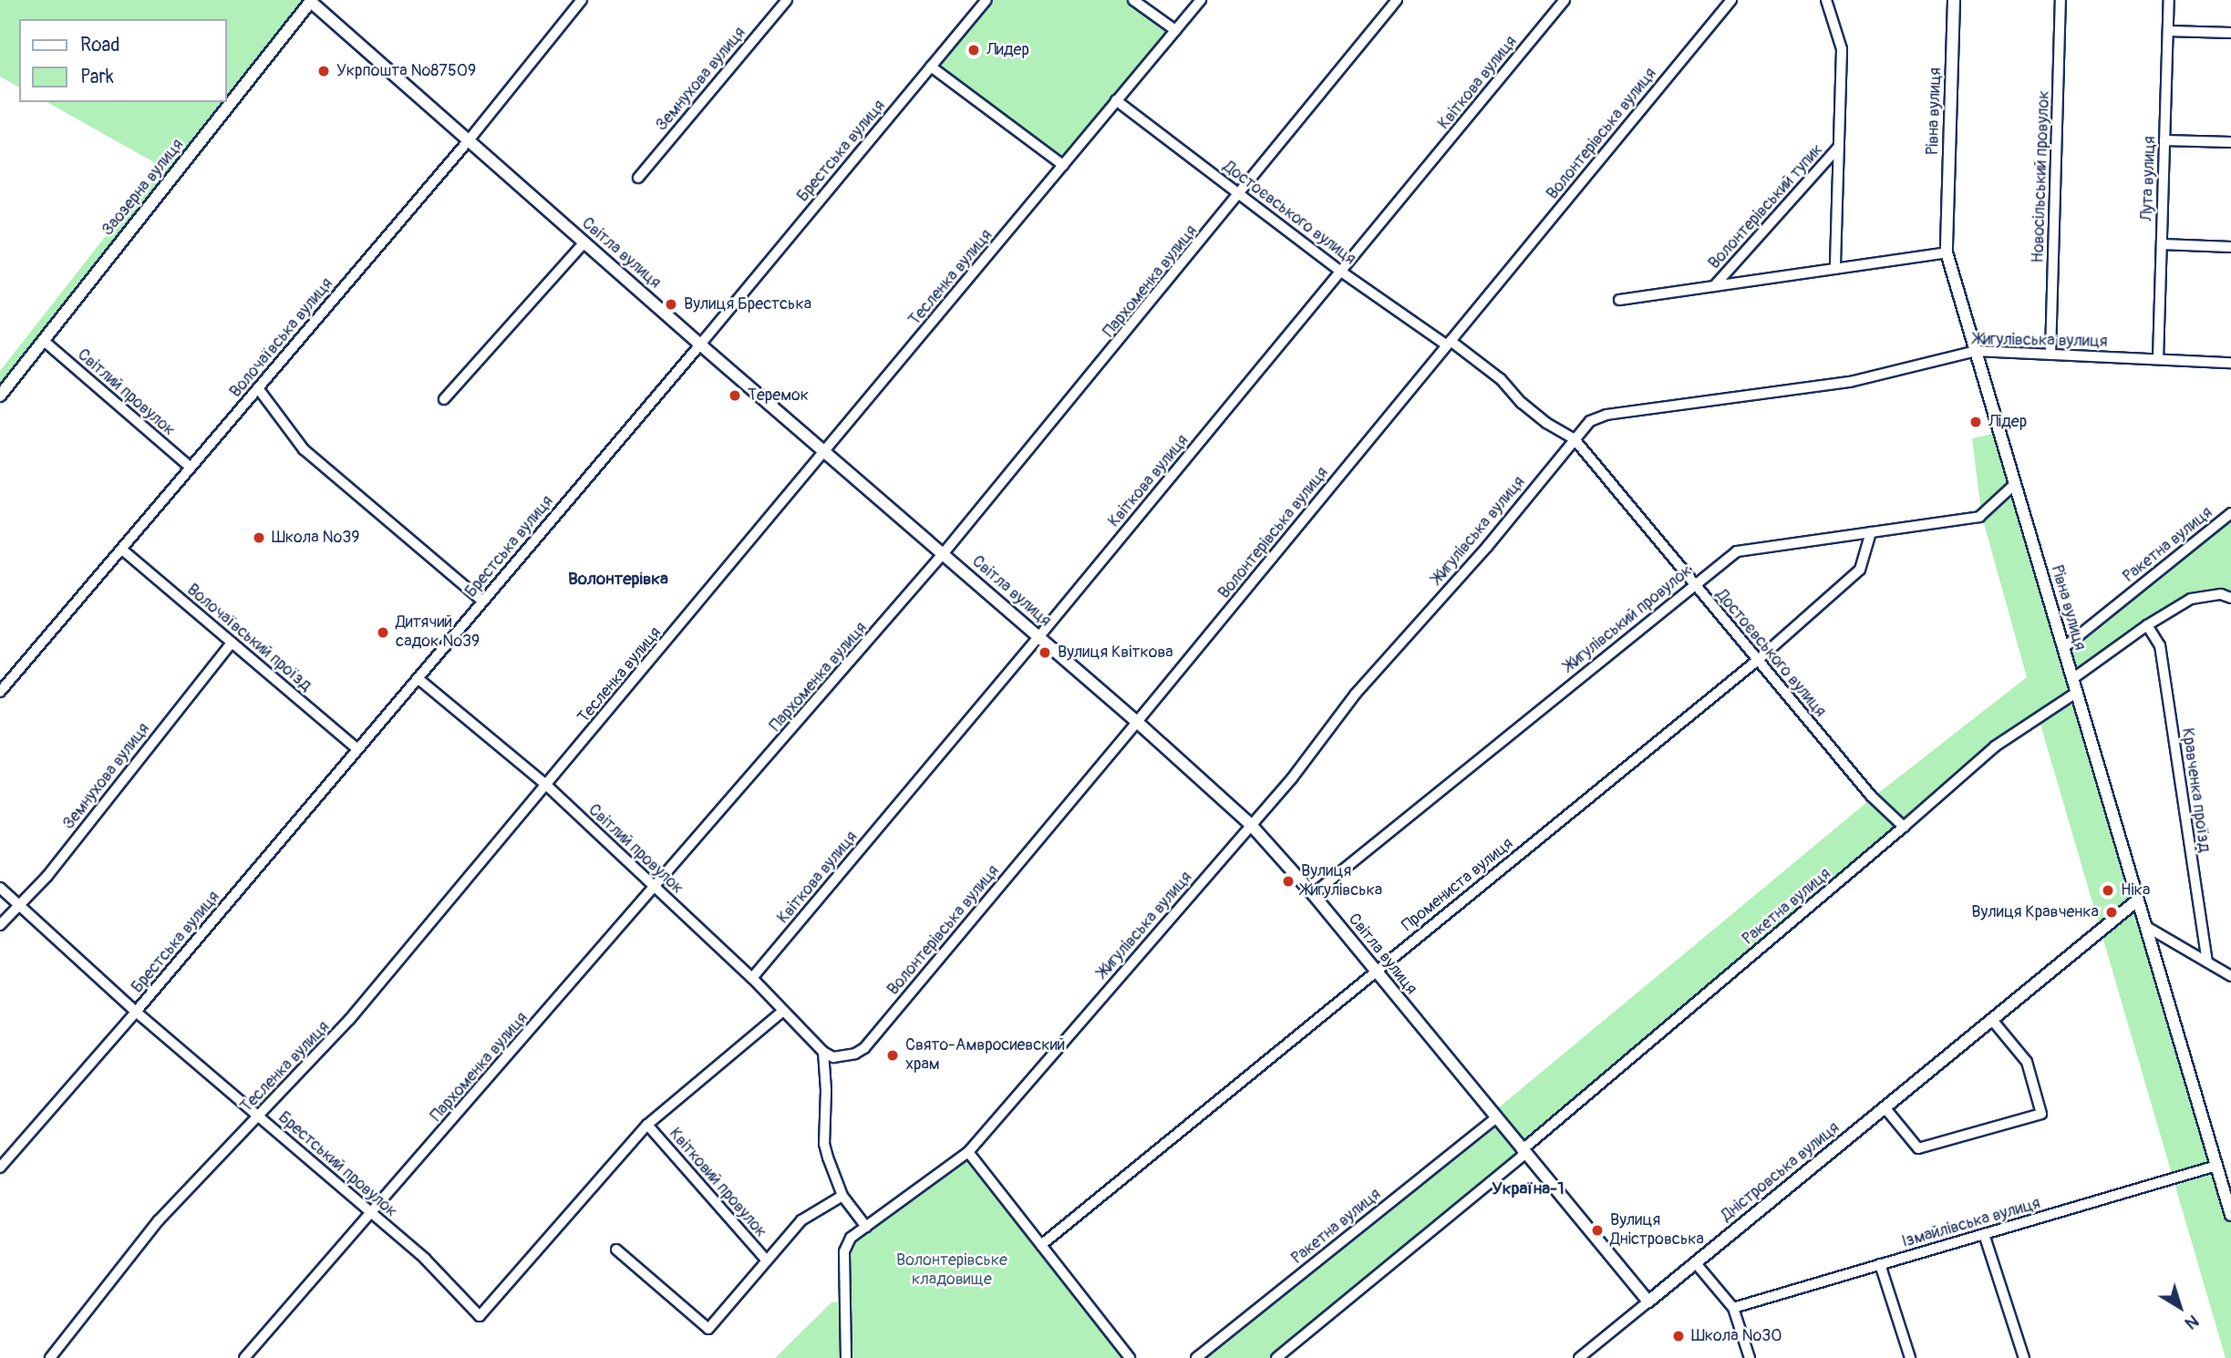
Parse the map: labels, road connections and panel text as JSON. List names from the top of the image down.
{
  "streets": {
    "street": [
      "Земнухова вулиця",
      "Квіткова вулиця",
      "Рівна вулиця",
      "Волонтерівська вулиця",
      "Брестська вулиця",
      "Новосільський провулок",
      "Лута вулиця",
      "Заозерна вулиця",
      "Волонтерівський тупик",
      "Достоєвського вулиця",
      "Світла вулиця",
      "Тесленка вулиця",
      "Пархоменка вулиця",
      "Волочаївська вулиця",
      "Жигулівська вулиця",
      "Світлий провулок",
      "Ракетна вулиця",
      "Жигулівський провулок",
      "Волочаївський проїзд",
      "Кравченка проїзд",
      "Промениста вулиця",
      "Брестський провулок",
      "Дністровська вулиця",
      "Квітковий провулок",
      "Ізмайлівська вулиця"
    ]
  },
  "crossings": [
    ["Земнухова вулиця", "Волочаївський проїзд"],
    ["Земнухова вулиця", "Брестський провулок"],
    ["Квіткова вулиця", "Достоєвського вулиця"],
    ["Квіткова вулиця", "Світла вулиця"],
    ["Квіткова вулиця", "Світлий провулок"],
    ["Рівна вулиця", "Волонтерівський тупик"],
    ["Рівна вулиця", "Жигулівська вулиця"],
    ["Рівна вулиця", "Ракетна вулиця"],
    ["Рівна вулиця", "Жигулівський провулок"],
    ["Рівна вулиця", "Дністровська вулиця"],
    ["Рівна вулиця", "Ізмайлівська вулиця"],
    ["Волонтерівська вулиця", "Достоєвського вулиця"],
    ["Волонтерівська вулиця", "Світла вулиця"],
    ["Волонтерівська вулиця", "Світлий провулок"],
    ["Брестська вулиця", "Світла вулиця"],
    ["Брестська вулиця", "Світлий провулок"],
    ["Брестська вулиця", "Волочаївський проїзд"],
    ["Брестська вулиця", "Брестський провулок"],
    ["Новосільський провулок", "Жигулівська вулиця"],
    ["Лута вулиця", "Жигулівська вулиця"],
    ["Заозерна вулиця", "Світла вулиця"],
    ["Заозерна вулиця", "Світлий провулок"],
    ["Достоєвського вулиця", "Тесленка вулиця"],
    ["Достоєвського вулиця", "Пархоменка вулиця"],
    ["Достоєвського вулиця", "Жигулівська вулиця"],
    ["Достоєвського вулиця", "Ракетна вулиця"],
    ["Достоєвського вулиця", "Жигулівський провулок"],
    ["Достоєвського вулиця", "Промениста вулиця"],
    ["Світла вулиця", "Тесленка вулиця"],
    ["Світла вулиця", "Пархоменка вулиця"],
    ["Світла вулиця", "Волочаївська вулиця"],
    ["Світла вулиця", "Жигулівська вулиця"],
    ["Світла вулиця", "Ракетна вулиця"],
    ["Світла вулиця", "Жигулівський провулок"],
    ["Світла вулиця", "Промениста вулиця"],
    ["Світла вулиця", "Дністровська вулиця"],
    ["Тесленка вулиця", "Світлий провулок"],
    ["Тесленка вулиця", "Брестський провулок"],
    ["Пархоменка вулиця", "Світлий провулок"],
    ["Пархоменка вулиця", "Брестський провулок"],
    ["Волочаївська вулиця", "Світлий провулок"],
    ["Волочаївська вулиця", "Волочаївський проїзд"],
    ["Жигулівський провулок", "Промениста вулиця"],
    ["Брестський провулок", "Квітковий провулок"]
  ],
  "districts": ["Волонтерівка", "Україна-1"],
  "parks": ["Волонтерівське кладовище"],
  "places": [
    "Лидер",
    "Укрпошта №87509",
    "Вулиця Брестська",
    "Теремок",
    "Лідер",
    "Школа №39",
    "Дитячий садок №39",
    "Вулиця Квіткова",
    "Вулиця Жигулівська",
    "Ніка",
    "Вулиця Кравченка",
    "Свято-Амвросиевский храм",
    "Вулиця Дністровська",
    "Школа №30"
  ],
  "legend": ["Road", "Park"],
  "north": "bottom right"
}
